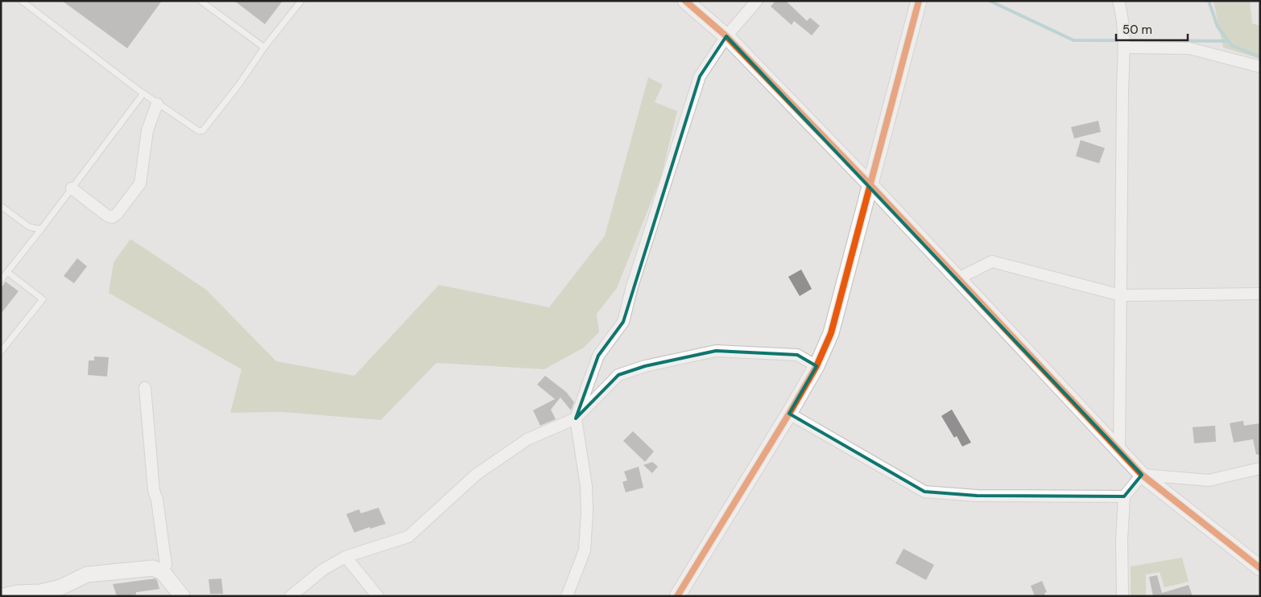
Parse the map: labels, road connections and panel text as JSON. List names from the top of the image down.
{
  "scale_bar": "50 m"
}
